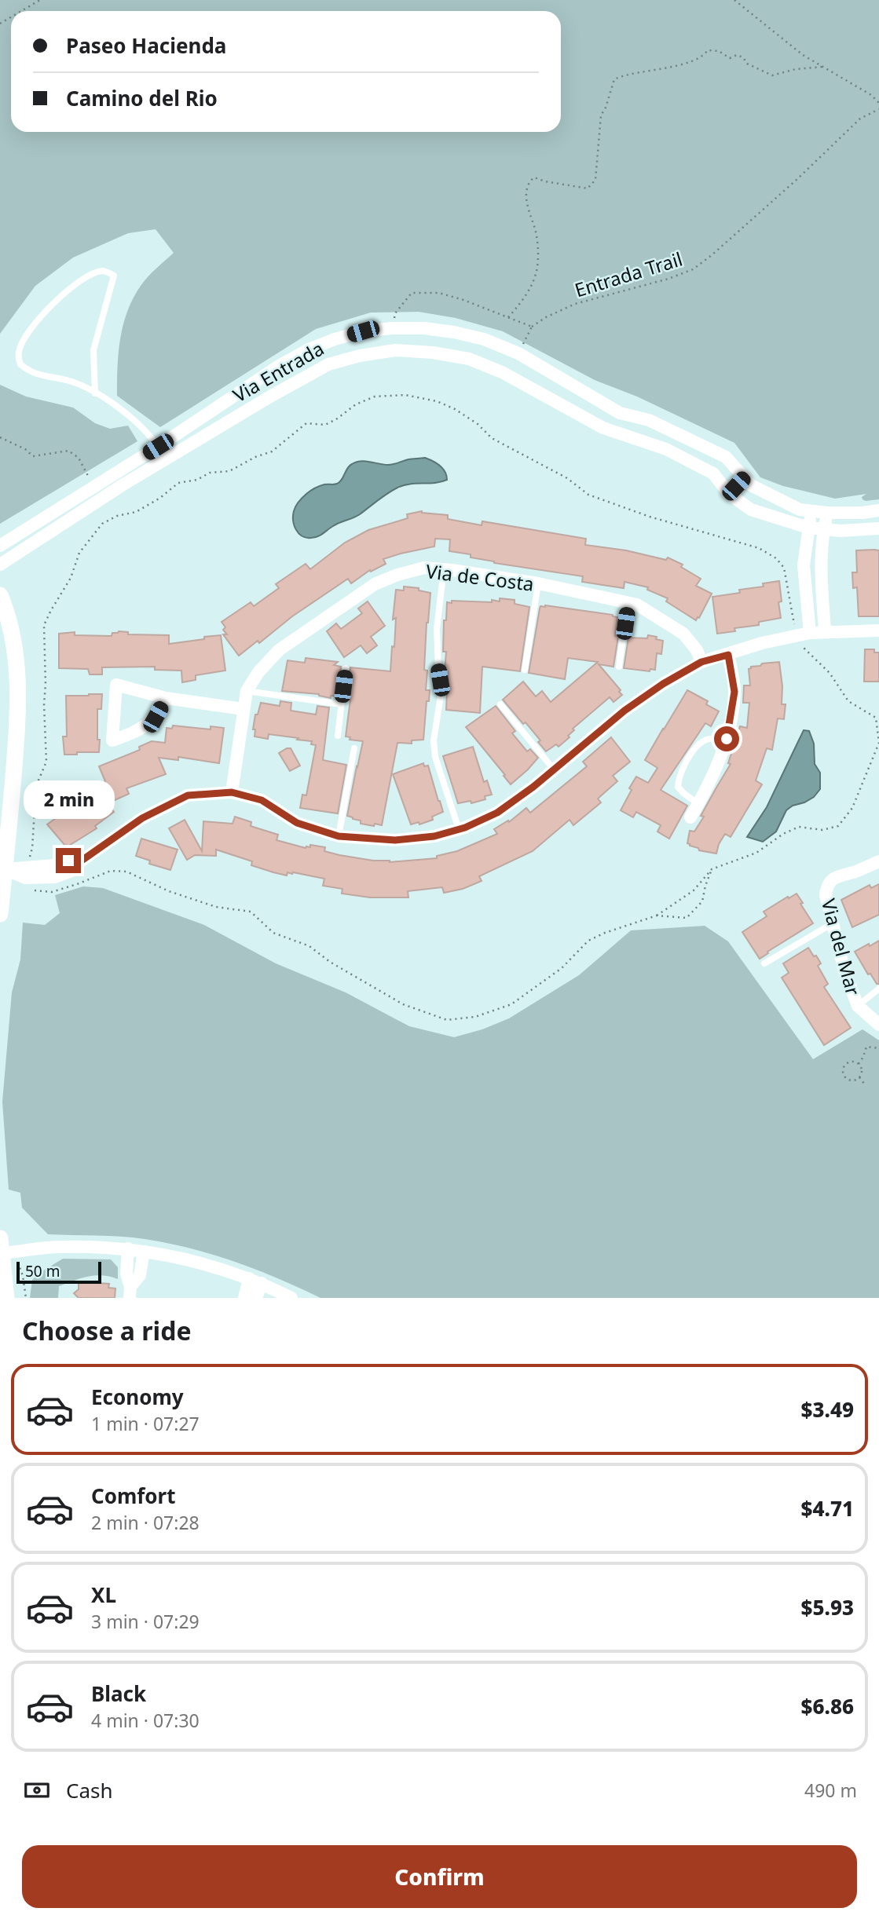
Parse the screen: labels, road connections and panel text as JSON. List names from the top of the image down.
{
  "streets": {
    "street": ["Via Entrada", "Via de Costa", "Via del Mar"],
    "path": ["Entrada Trail"]
  },
  "scale_bar": "50 m",
  "page": {
    "banner": ["Paseo Hacienda", "Camino del Rio"],
    "bubble": "2 min",
    "scale": "50 m",
    "heading": "Choose a ride",
    "list": [
      {
        "name": "Economy",
        "note": "1 min · 07:27",
        "value": "$3.49"
      },
      {
        "name": "Comfort",
        "note": "2 min · 07:28",
        "value": "$4.71"
      },
      {
        "name": "XL",
        "note": "3 min · 07:29",
        "value": "$5.93"
      },
      {
        "name": "Black",
        "note": "4 min · 07:30",
        "value": "$6.86"
      }
    ],
    "pay": ["Cash", "490 m"],
    "buttons": "Confirm"
  }
}
